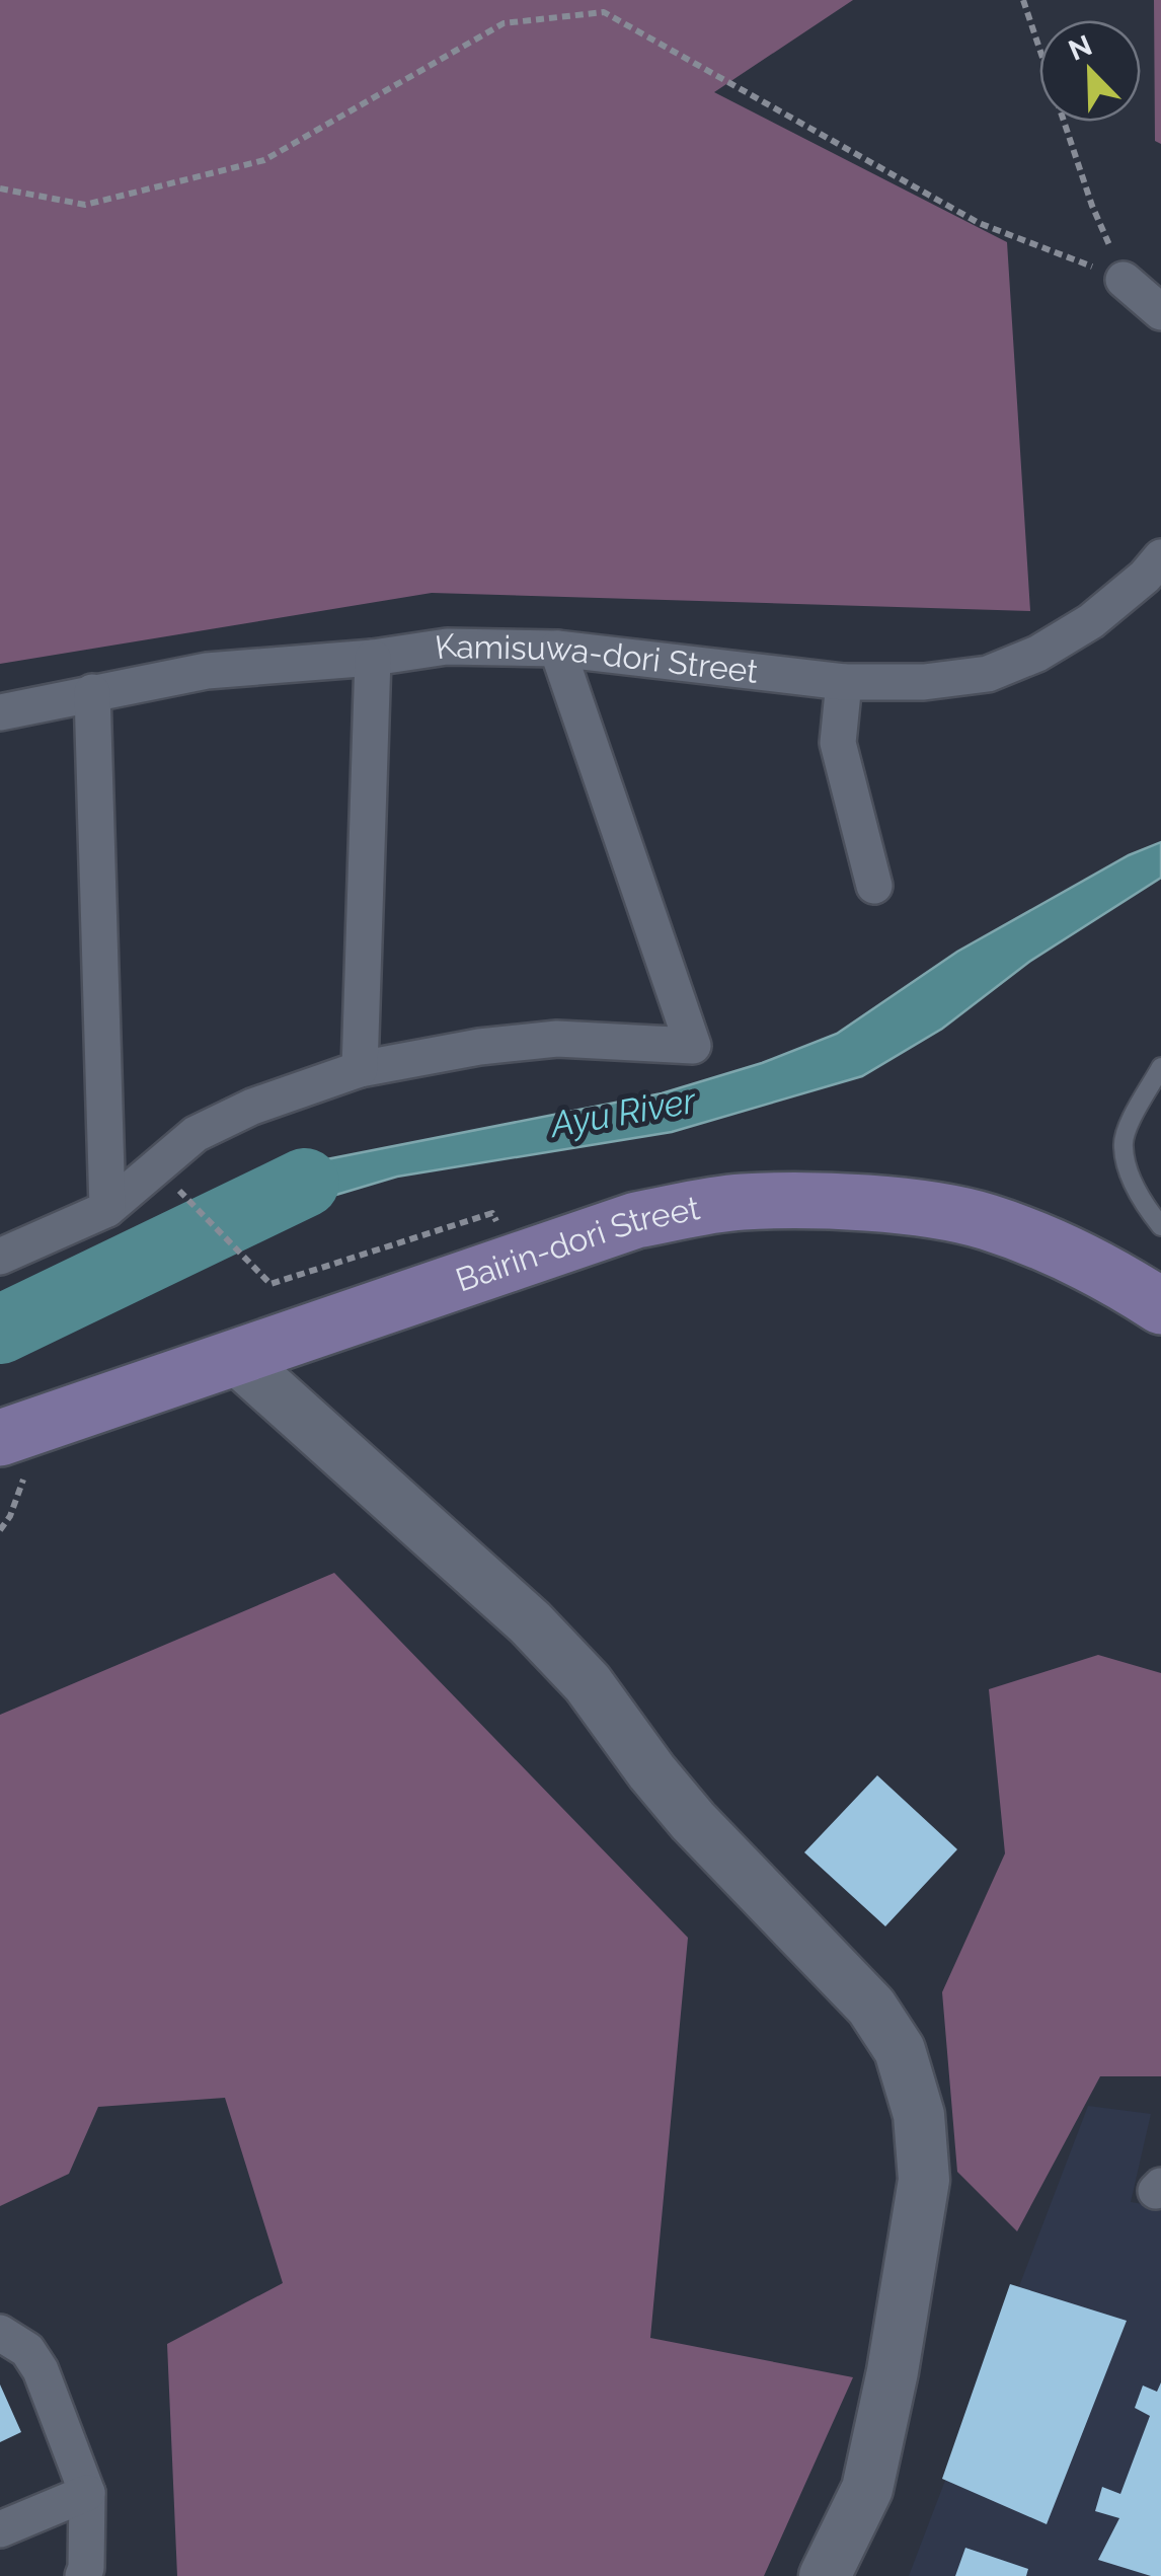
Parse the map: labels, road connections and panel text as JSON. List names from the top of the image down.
{
  "streets": {
    "main road": ["Bairin-dori Street"],
    "street": ["Kamisuwa-dori Street"]
  },
  "water": ["Ayu River"],
  "north": "top left"
}
